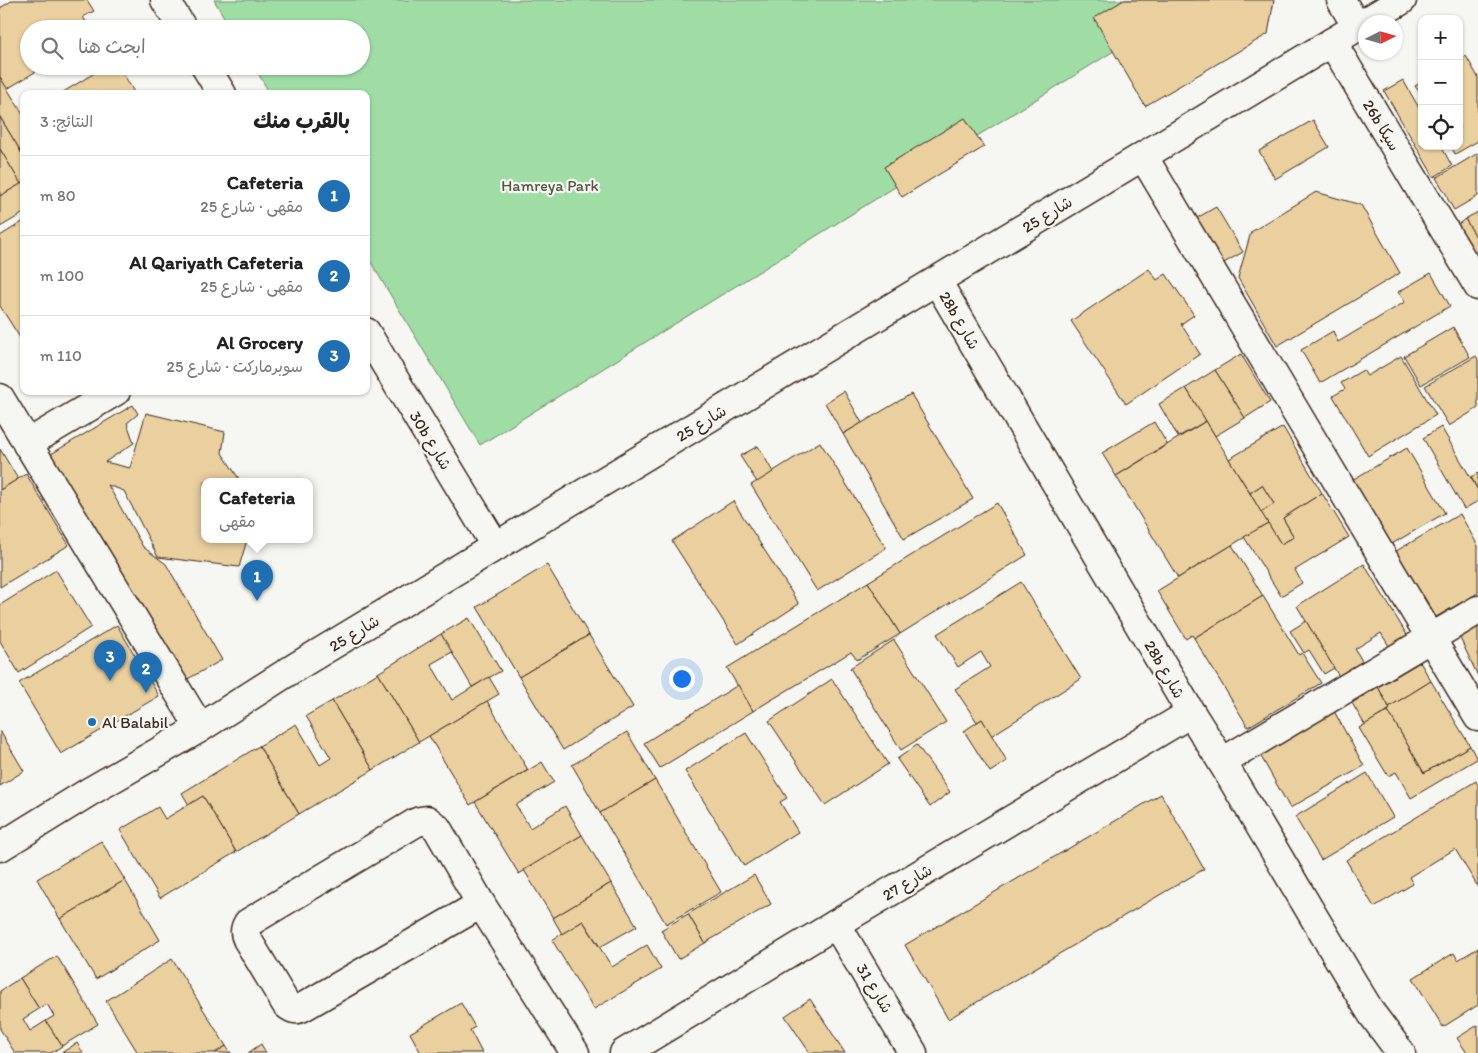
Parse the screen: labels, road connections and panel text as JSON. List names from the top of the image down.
{
  "streets": {
    "street": [
      "26b سيكا",
      "شارع 25",
      "28b شارع",
      "30b شارع",
      "شارع 27",
      "شارع 31"
    ]
  },
  "crossings": [
    ["26b سيكا", "شارع 25"],
    ["شارع 25", "28b شارع"],
    ["شارع 25", "30b شارع"],
    ["28b شارع", "شارع 27"],
    ["شارع 27", "شارع 31"]
  ],
  "parks": ["Hamreya Park"],
  "places": ["Al Balabil"],
  "north": "right",
  "page": {
    "map_buttons": ["+", "−"],
    "search": "ابحث هنا",
    "heading": ["بالقرب منك", "النتائج: 3"],
    "list": [
      {
        "mark": "1",
        "name": "Cafeteria",
        "note": "مقهى · شارع 25",
        "value": "80 m"
      },
      {
        "mark": "2",
        "name": "Al Qariyath Cafeteria",
        "note": "مقهى · شارع 25",
        "value": "100 m"
      },
      {
        "mark": "3",
        "name": "Al Grocery",
        "note": "سوبرماركت · شارع 25",
        "value": "110 m"
      }
    ],
    "popup": ["Cafeteria", "مقهى"],
    "pins": ["1", "3", "2"]
  }
}
